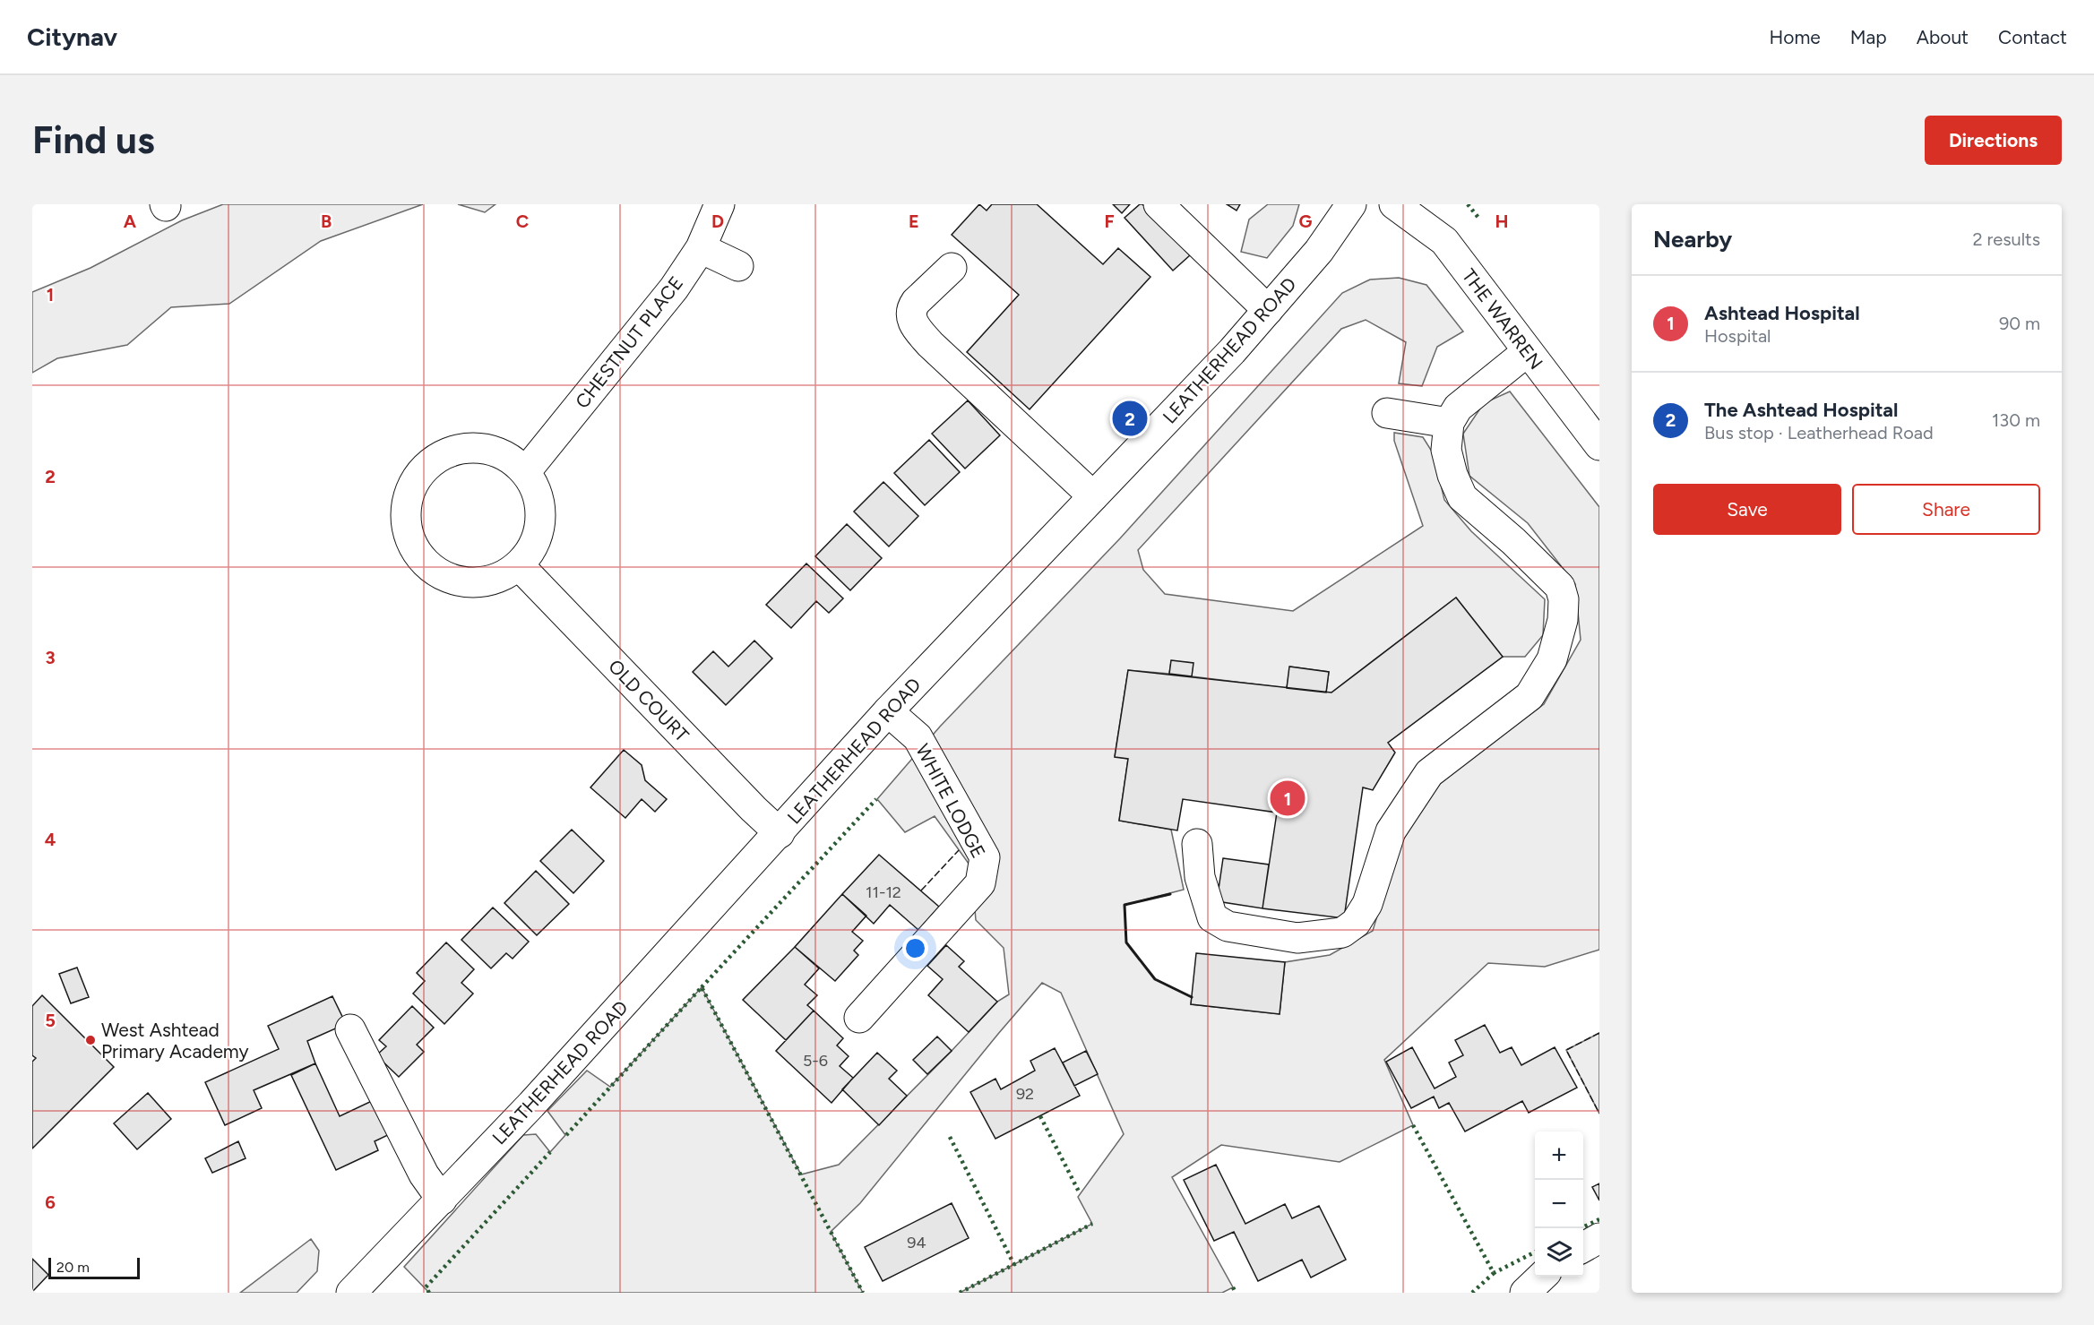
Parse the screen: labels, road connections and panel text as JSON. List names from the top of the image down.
{
  "streets": {
    "main road": [
      "THE WARREN",
      "CHESTNUT PLACE",
      "LEATHERHEAD ROAD",
      "OLD COURT",
      "WHITE LODGE"
    ]
  },
  "crossings": [
    ["CHESTNUT PLACE", "OLD COURT"],
    ["LEATHERHEAD ROAD", "OLD COURT"],
    ["LEATHERHEAD ROAD", "WHITE LODGE"]
  ],
  "places": ["West Ashtead Primary Academy"],
  "house_numbers": [
    "11-12",
    "5-6",
    "92",
    "94"
  ],
  "scale_bar": "20 m",
  "page": {
    "header": "Citynav",
    "nav": [
      "Home",
      "Map",
      "About",
      "Contact"
    ],
    "buttons": [
      "Directions",
      ["Save", "Share"]
    ],
    "title": "Find us",
    "heading": ["Nearby", "2 results"],
    "list": [
      {
        "mark": "1",
        "name": "Ashtead Hospital",
        "note": "Hospital",
        "value": "90 m"
      },
      {
        "mark": "2",
        "name": "The Ashtead Hospital",
        "note": "Bus stop · Leatherhead Road",
        "value": "130 m"
      }
    ],
    "pins": ["2", "1"],
    "map_buttons": ["+", "−"],
    "scale": "20 m"
  },
  "grid": {
    "columns": [
      "A",
      "B",
      "C",
      "D",
      "E",
      "F",
      "G",
      "H"
    ],
    "rows": [
      "1",
      "2",
      "3",
      "4",
      "5",
      "6"
    ]
  }
}
